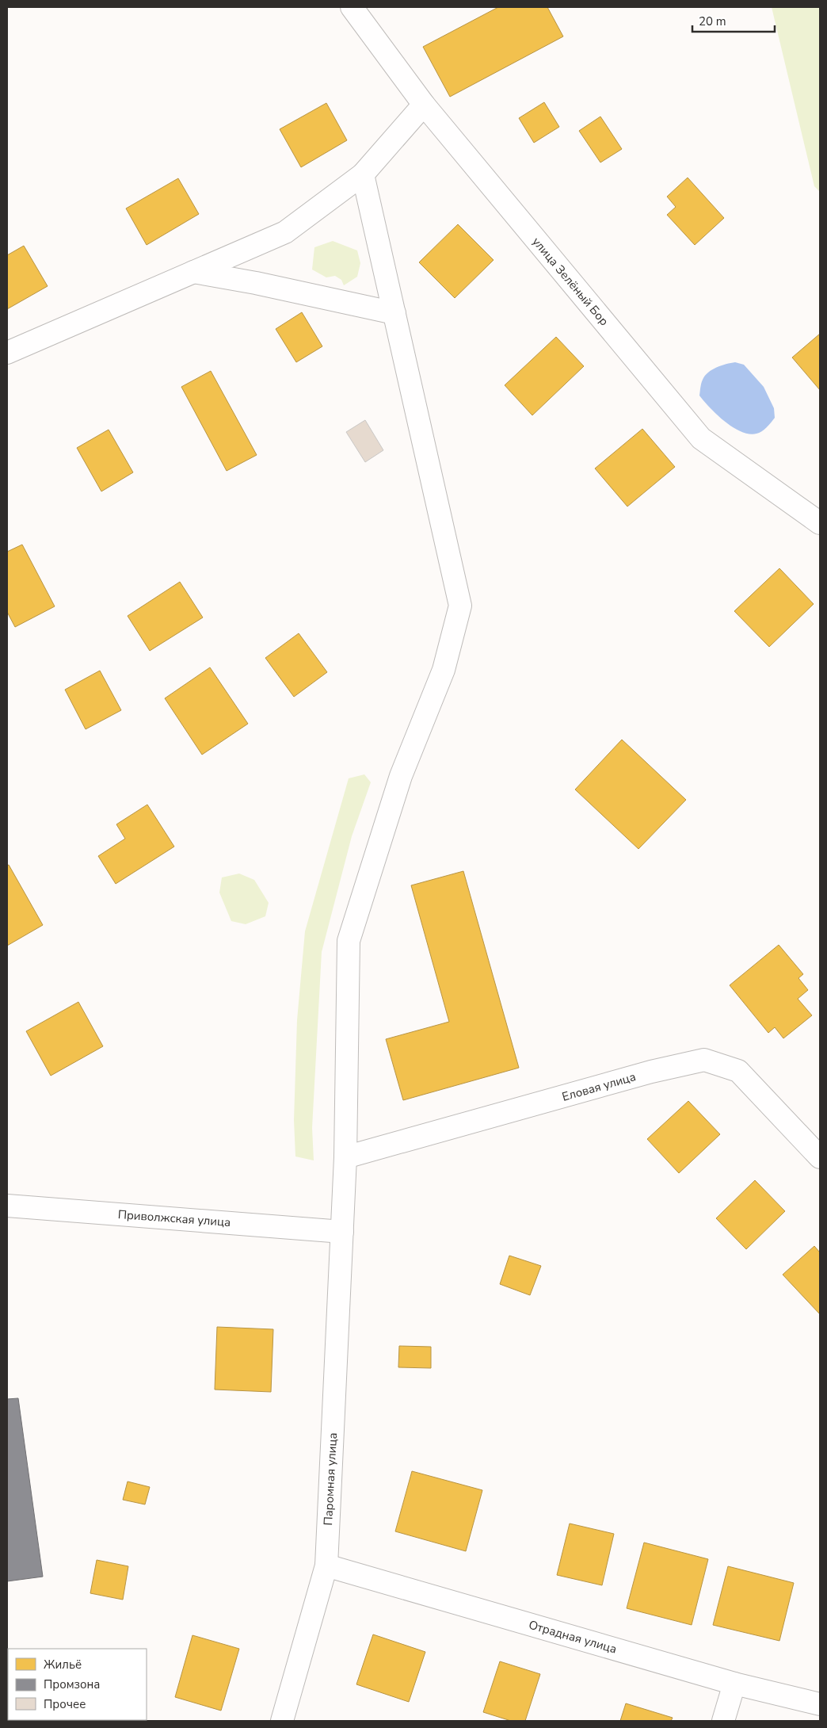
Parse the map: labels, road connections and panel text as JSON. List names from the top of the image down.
{
  "streets": {
    "street": [
      "улица Зелёный Бор",
      "Еловая улица",
      "Приволжская улица",
      "Паромная улица",
      "Отрадная улица"
    ]
  },
  "crossings": [
    ["Еловая улица", "Паромная улица"],
    ["Приволжская улица", "Паромная улица"],
    ["Паромная улица", "Отрадная улица"]
  ],
  "legend": ["Жильё", "Промзона", "Прочее"],
  "scale_bar": "20 m"
}
